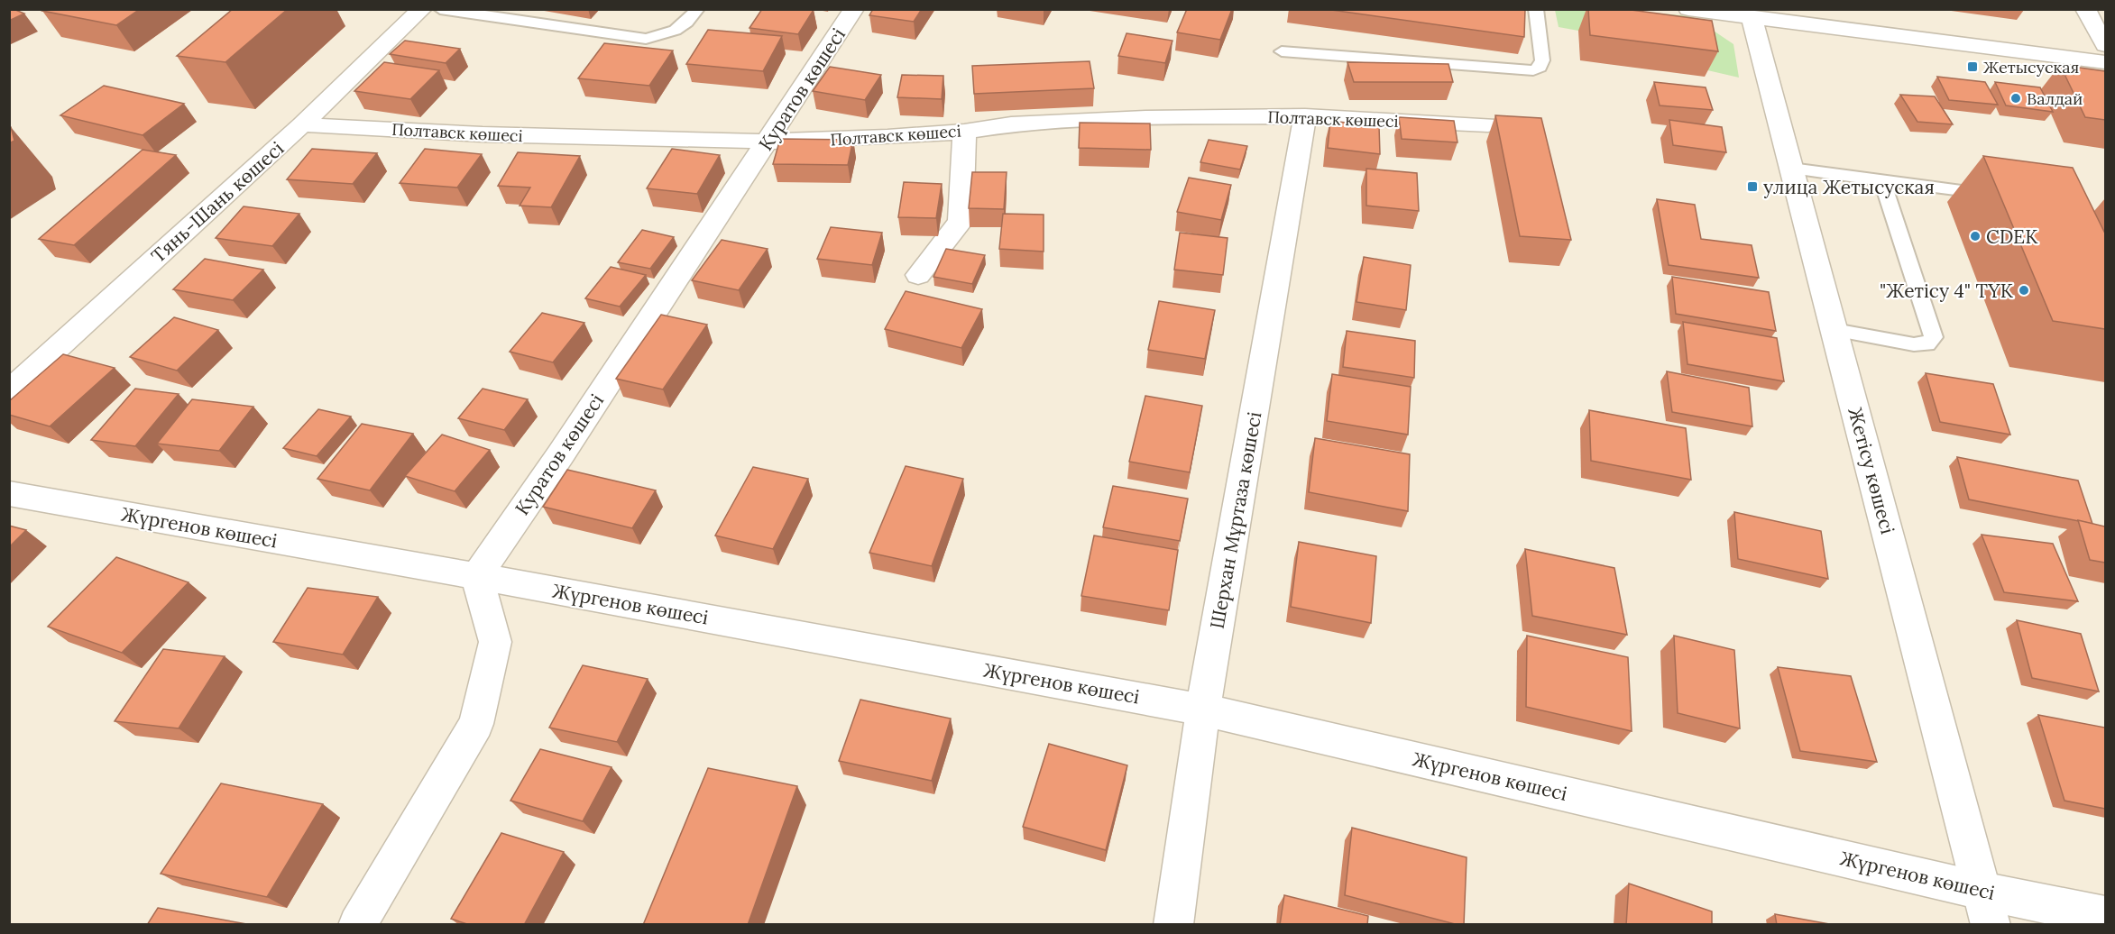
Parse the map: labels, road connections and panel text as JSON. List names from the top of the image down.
{
  "streets": {
    "street": [
      "Куратов көшесі",
      "Полтавск көшесі",
      "Тянь-Шань көшесі",
      "Жетісу көшесі",
      "Шерхан Мұртаза көшесі",
      "Жүргенов көшесі"
    ]
  },
  "crossings": [
    ["Куратов көшесі", "Полтавск көшесі"],
    ["Куратов көшесі", "Жүргенов көшесі"],
    ["Полтавск көшесі", "Тянь-Шань көшесі"],
    ["Полтавск көшесі", "Шерхан Мұртаза көшесі"],
    ["Жетісу көшесі", "Жүргенов көшесі"],
    ["Шерхан Мұртаза көшесі", "Жүргенов көшесі"]
  ],
  "places": {
    "transit": ["Жетысуская", "улица Жетысуская"],
    "other": ["Валдай", "CDEK", "\"Жетісу 4\" ТҮК"]
  }
}
